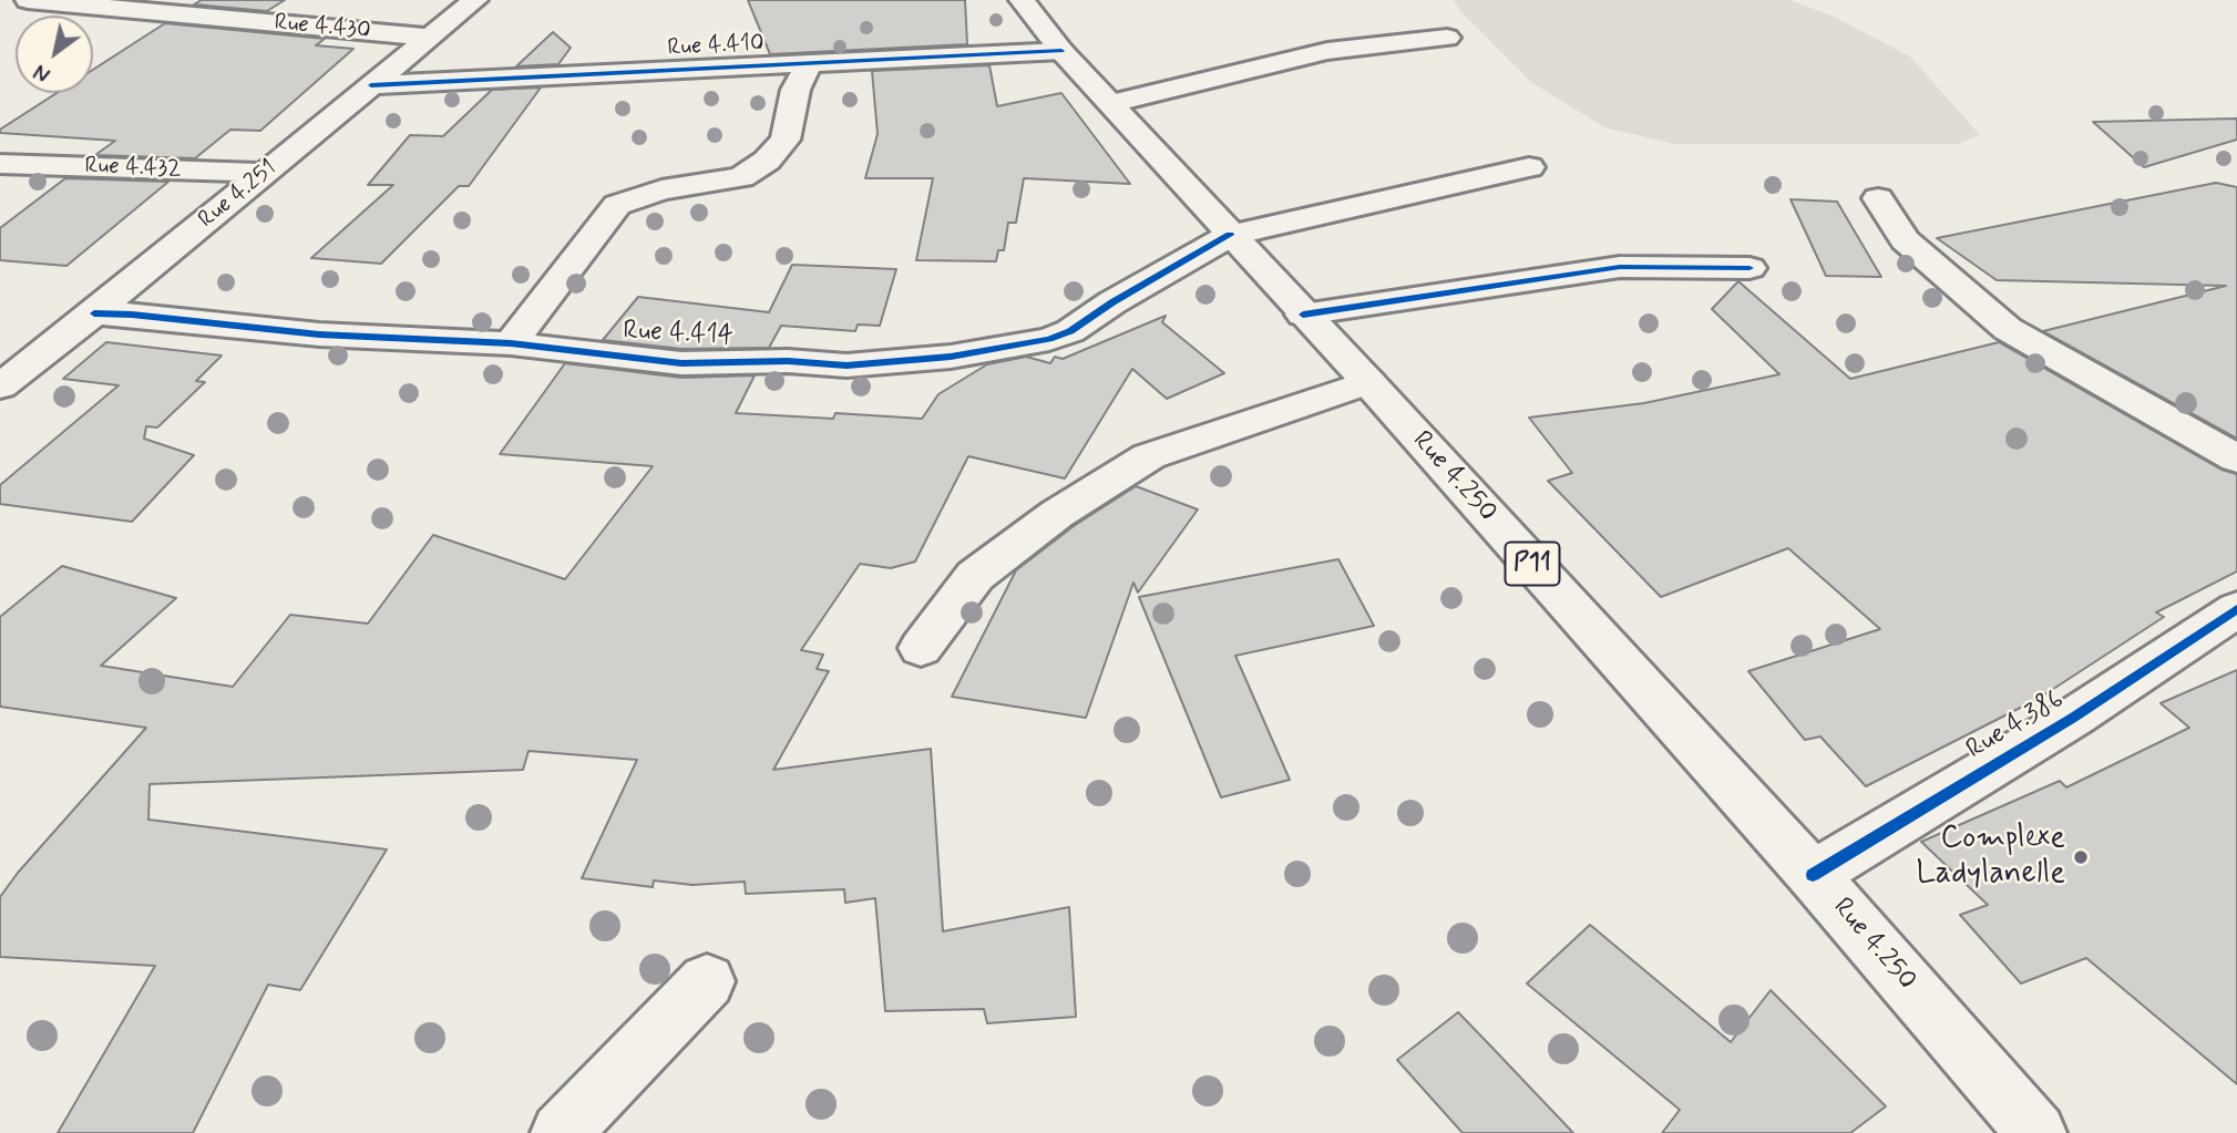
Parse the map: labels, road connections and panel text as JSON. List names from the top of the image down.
{
  "streets": {
    "street": [
      "Rue 4.430",
      "Rue 4.410",
      "Rue 4.432",
      "Rue 4.251",
      "Rue 4.414",
      "Rue 4.250",
      "P11",
      "Rue 4.386"
    ]
  },
  "crossings": [
    ["Rue 4.430", "Rue 4.251"],
    ["Rue 4.410", "Rue 4.251"],
    ["Rue 4.410", "Rue 4.250"],
    ["Rue 4.432", "Rue 4.251"],
    ["Rue 4.251", "Rue 4.414"],
    ["Rue 4.414", "Rue 4.250"],
    ["Rue 4.250", "Rue 4.386"]
  ],
  "places": ["Complexe Ladylanelle"],
  "north": "bottom left"
}
